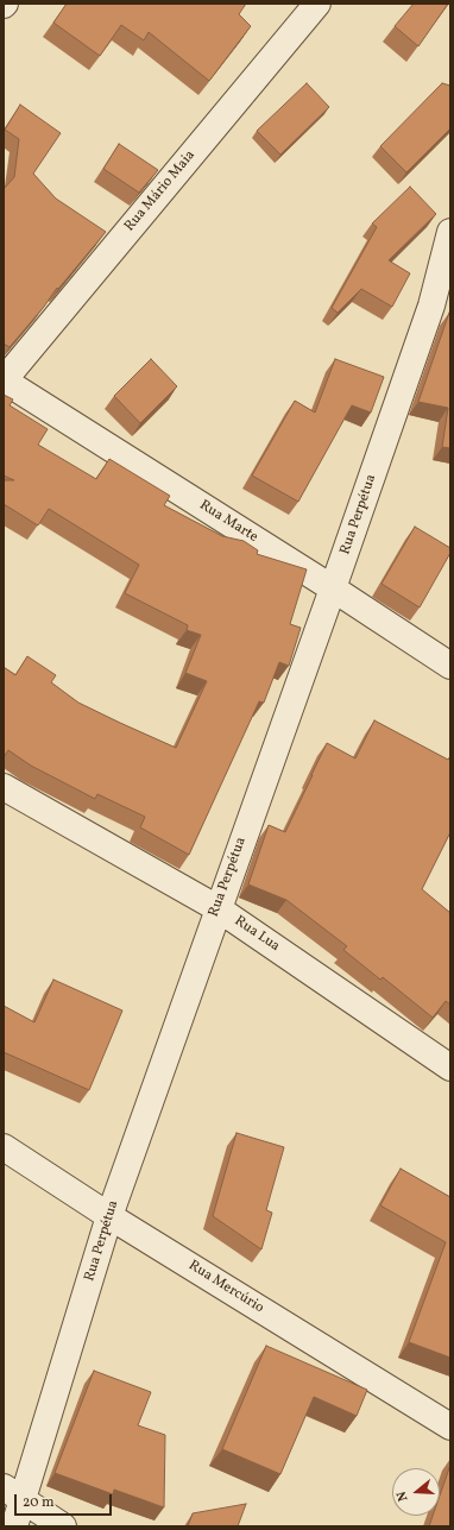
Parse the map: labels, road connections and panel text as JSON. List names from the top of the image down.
{
  "streets": {
    "street": [
      "Rua Mário Maia",
      "Rua Perpétua",
      "Rua Marte",
      "Rua Lua",
      "Rua Mercúrio"
    ]
  },
  "crossings": [
    ["Rua Mário Maia", "Rua Marte"],
    ["Rua Perpétua", "Rua Marte"],
    ["Rua Perpétua", "Rua Lua"],
    ["Rua Perpétua", "Rua Mercúrio"]
  ],
  "scale_bar": "20 m",
  "north": "left"
}
